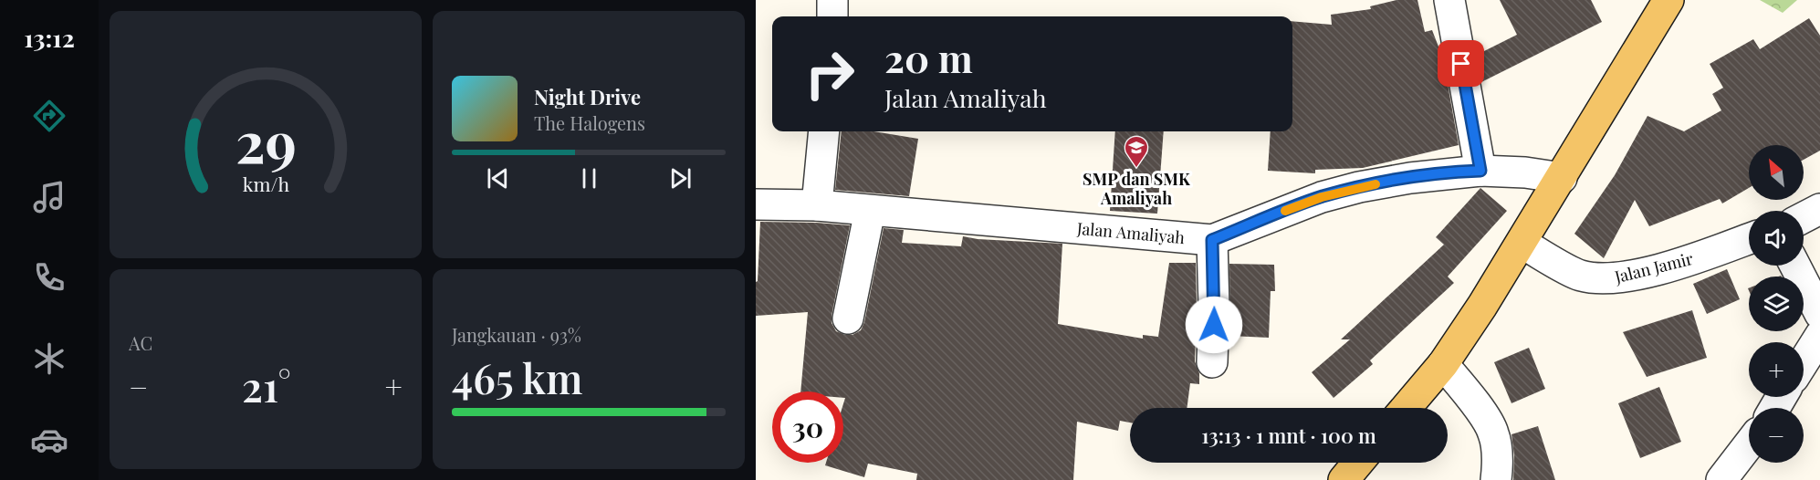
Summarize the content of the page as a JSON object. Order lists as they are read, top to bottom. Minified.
{"streets":{"street":["Jalan Amaliyah","Jalan Jamir"]},"places":{"school or university":["SMP dan SMK Amaliyah"]},"north":"top left","page":{"tabs":"13:12","turn":["20 m","Jalan Amaliyah"],"song":["Night Drive","The Halogens"],"map_buttons":["+","−"],"tile":["AC",["Jangkauan · 93%","465 km"]],"heat":["−","21°","+"],"limit":"30","trip":"13:13 · 1 mnt · 100 m","gauge":["29","km/h"]}}
